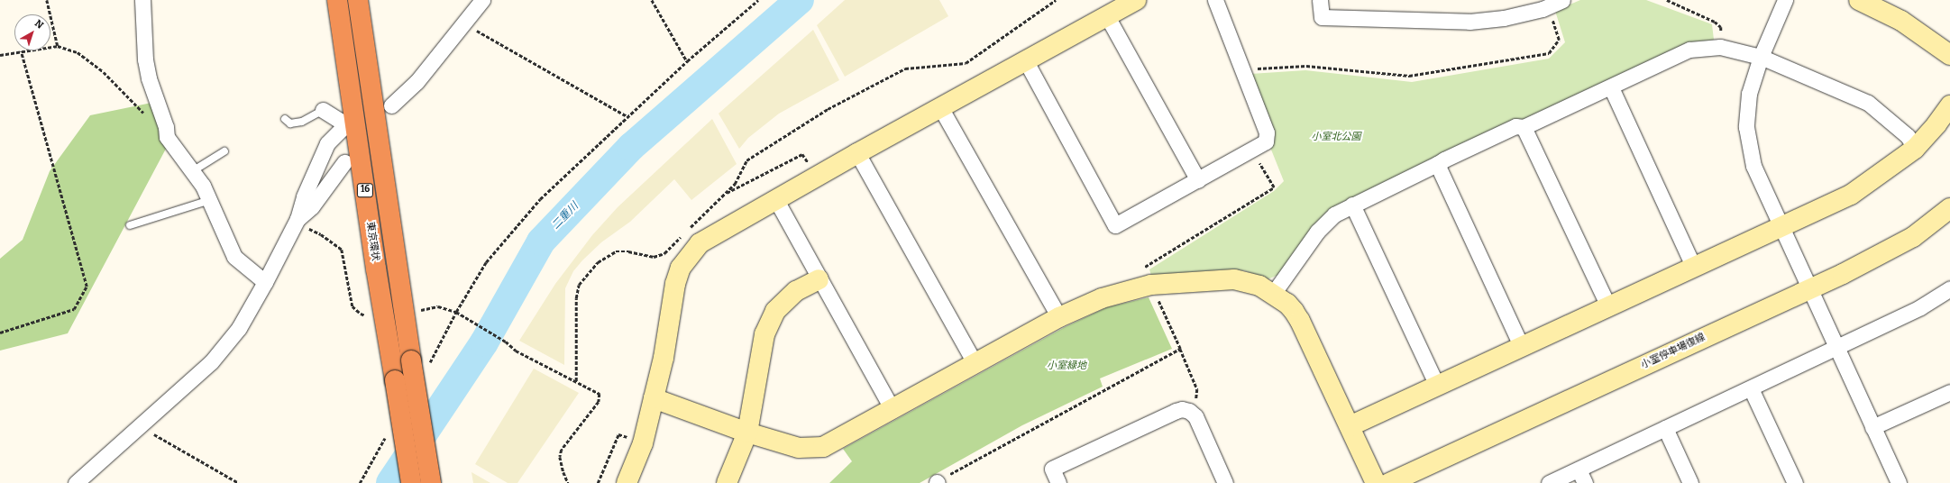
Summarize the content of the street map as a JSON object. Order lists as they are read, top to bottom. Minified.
{"streets":{"highway":["16","東京環状"],"street":["小室停車場復線"]},"water":["二重川"],"parks":["小室北公園","小室緑地"],"north":"top right"}
